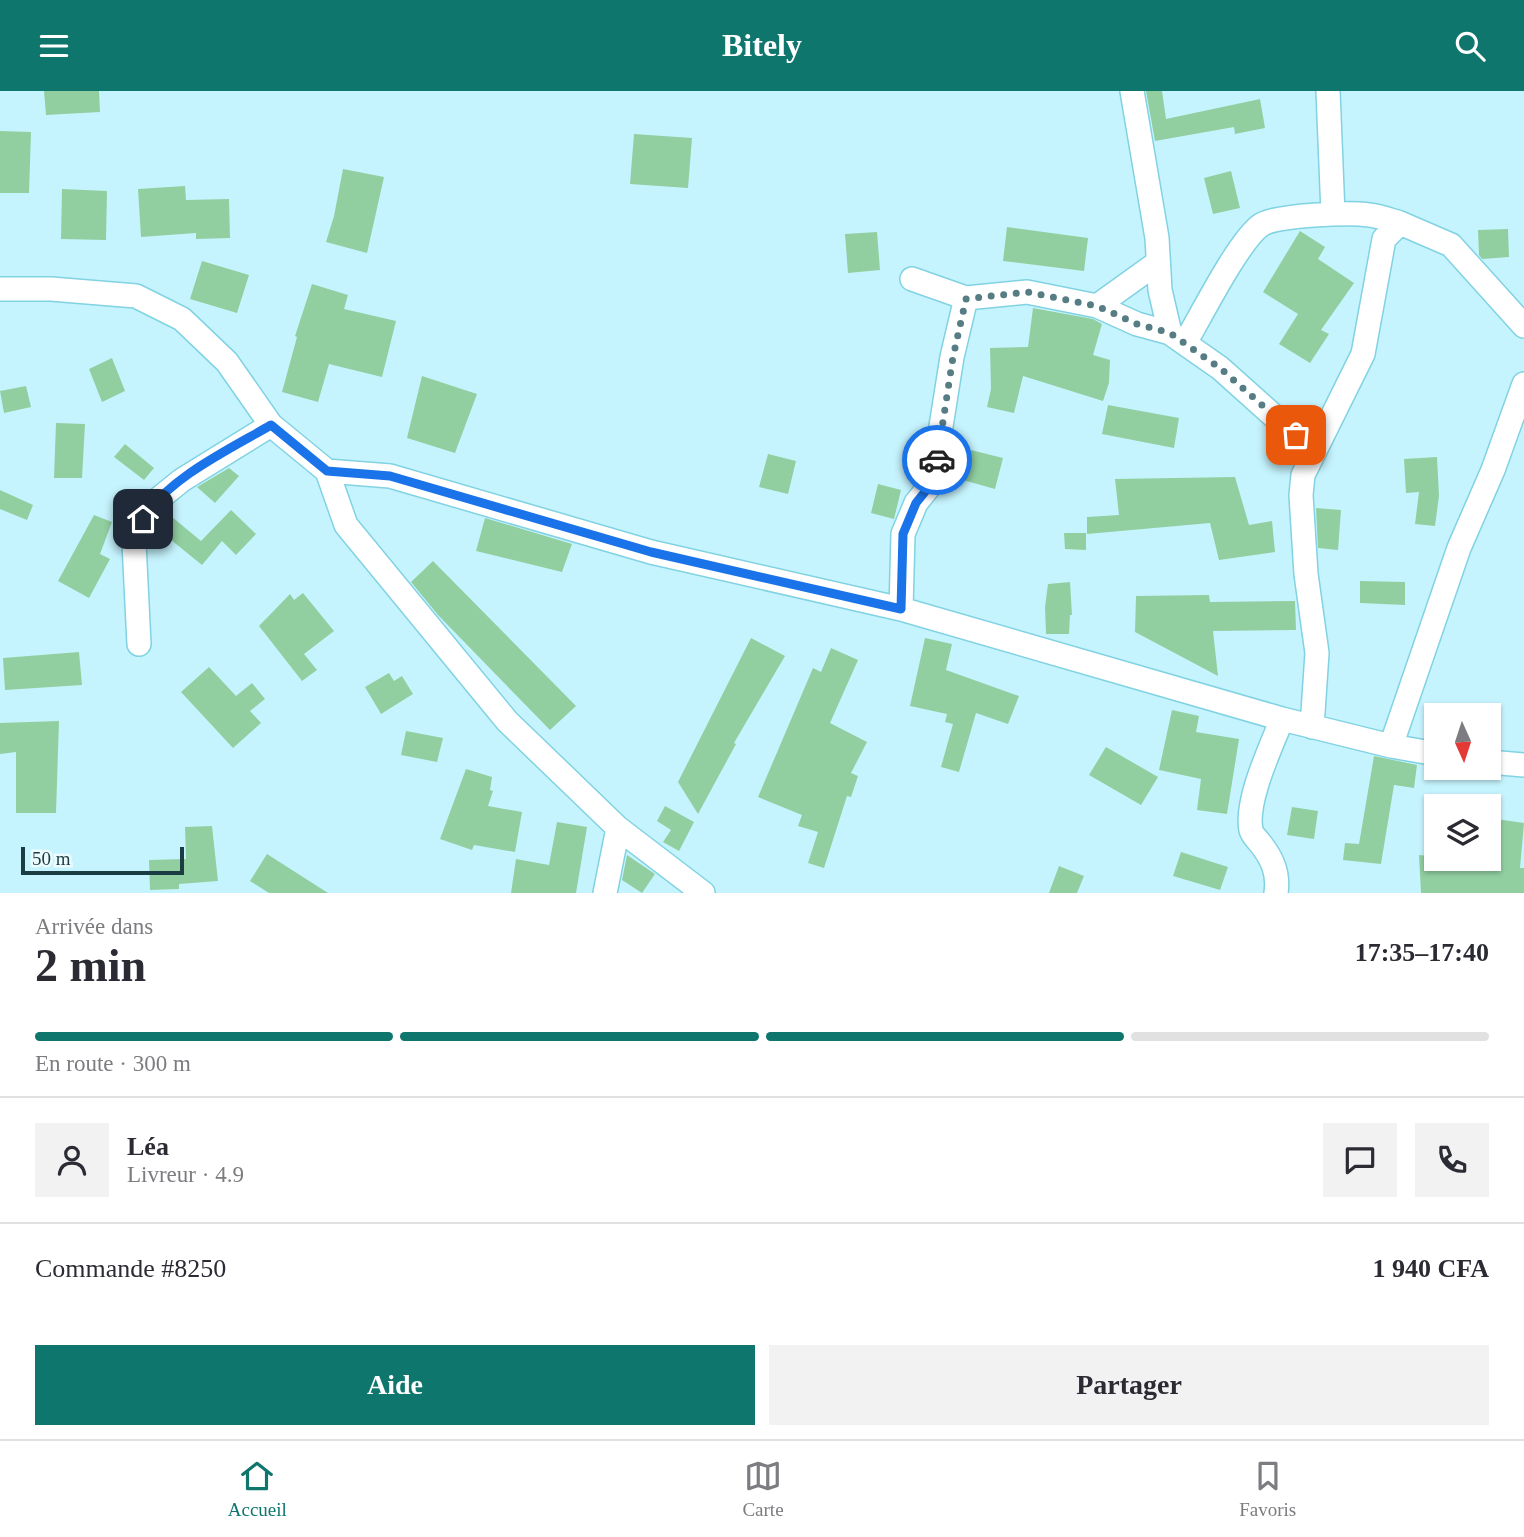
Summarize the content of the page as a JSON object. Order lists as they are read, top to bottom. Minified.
{"scale_bar":"50 m","north":"bottom","page":{"header":"Bitely","scale":"50 m","heading":["2 min","Arrivée dans","17:35–17:40"],"panel":["Léa","Livreur · 4.9","Commande #8250","1 940 CFA"],"bar":"En route · 300 m","buttons":["Aide","Partager"],"tabs":["Accueil","Carte","Favoris"]}}
